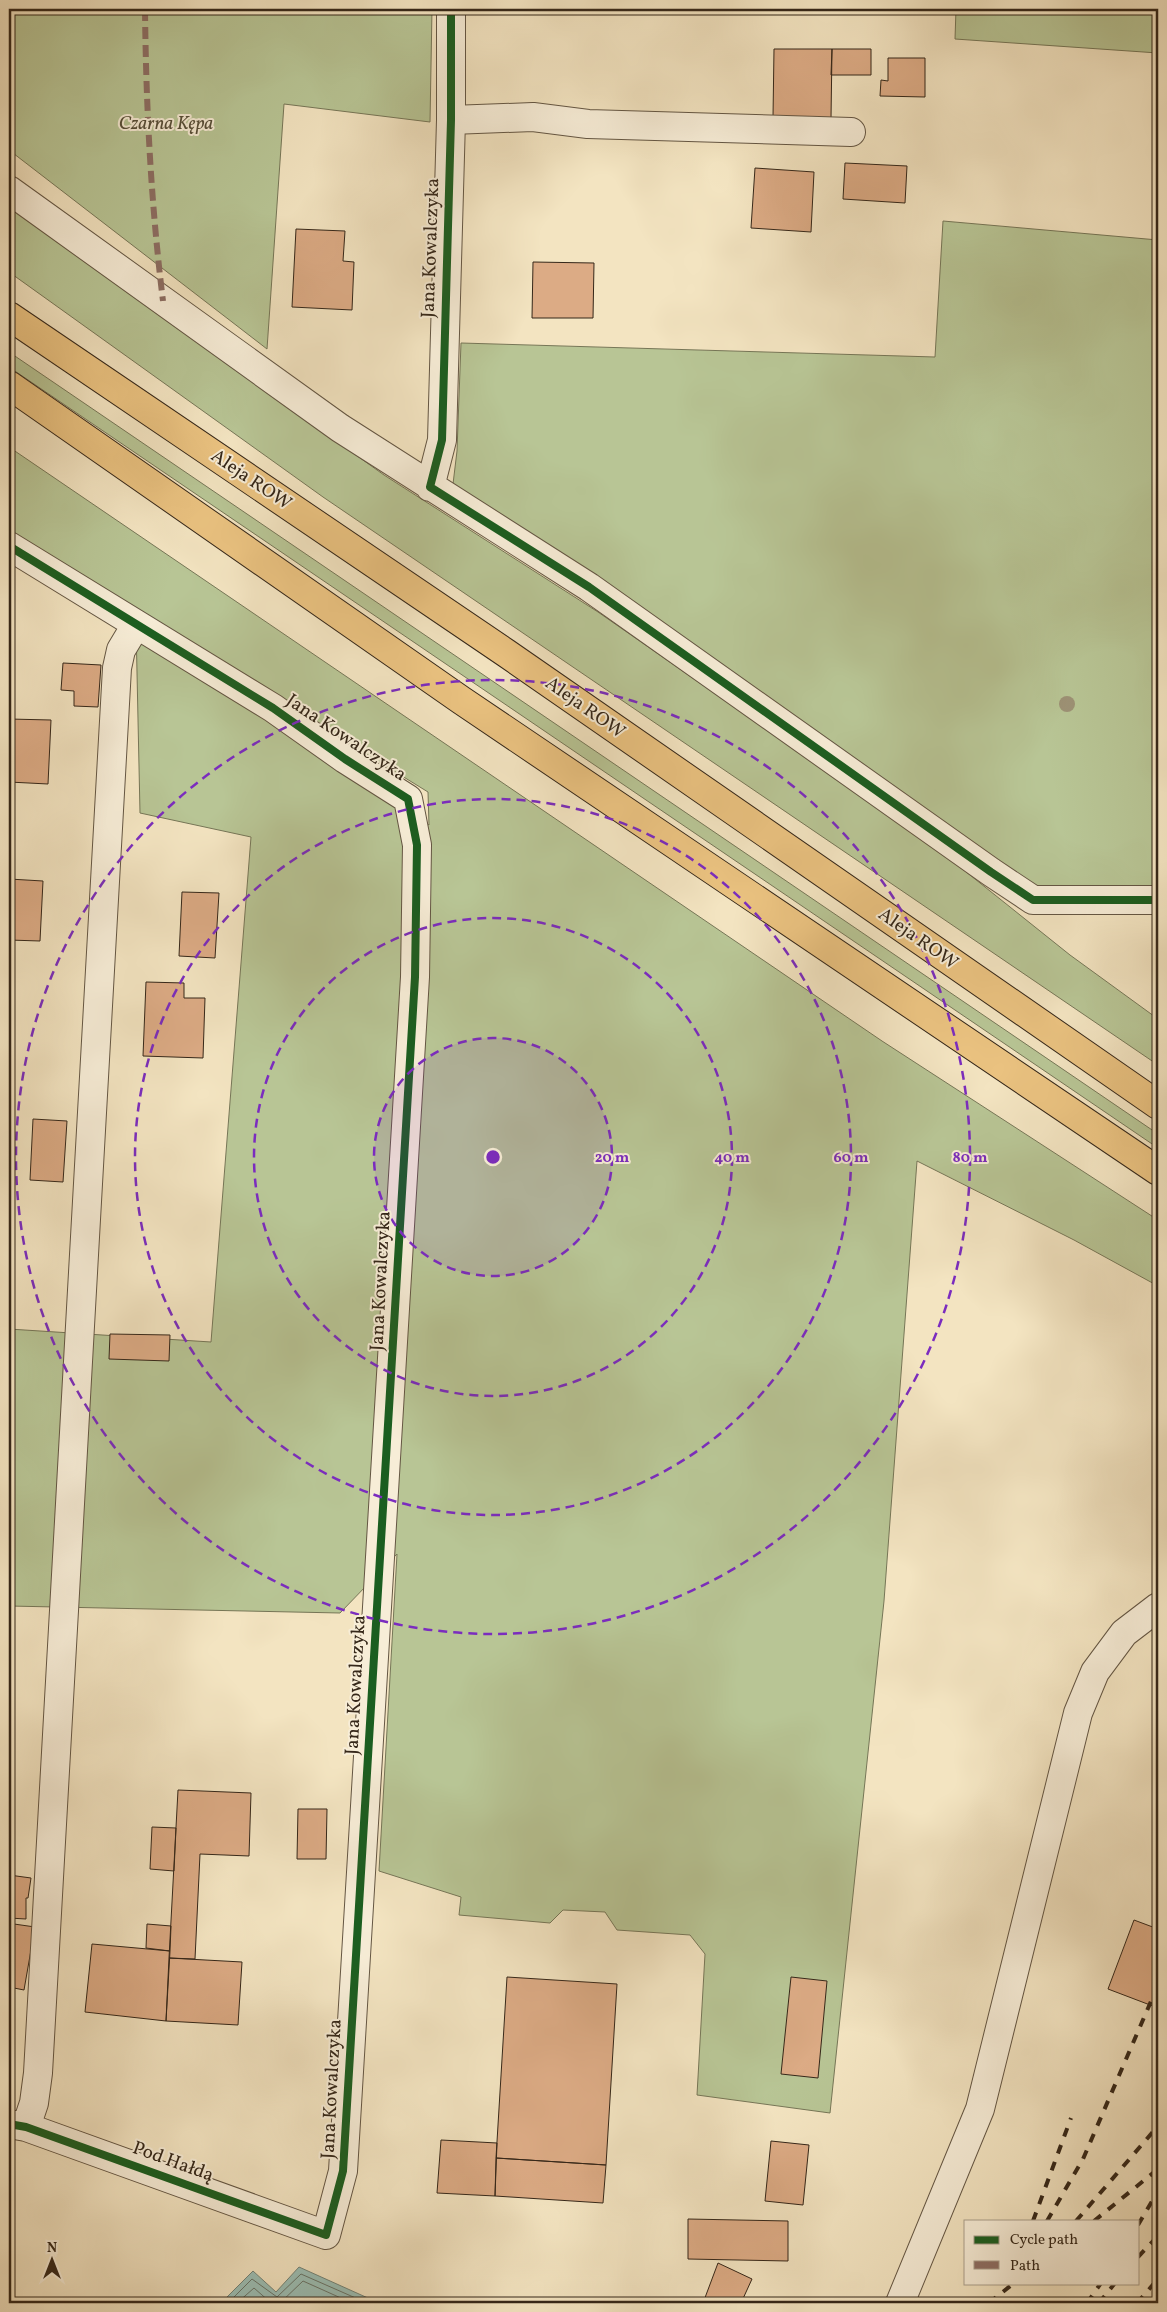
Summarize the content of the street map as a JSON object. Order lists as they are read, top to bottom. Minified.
{"streets":{"main road":["Aleja ROW"],"street":["Jana Kowalczyka","Pod Hałdą"]},"crossings":[["Jana Kowalczyka","Pod Hałdą"]],"parks":["Czarna Kępa"],"legend":["Cycle path","Path"],"north":"top","rings":["20 m","40 m","60 m","80 m"]}
